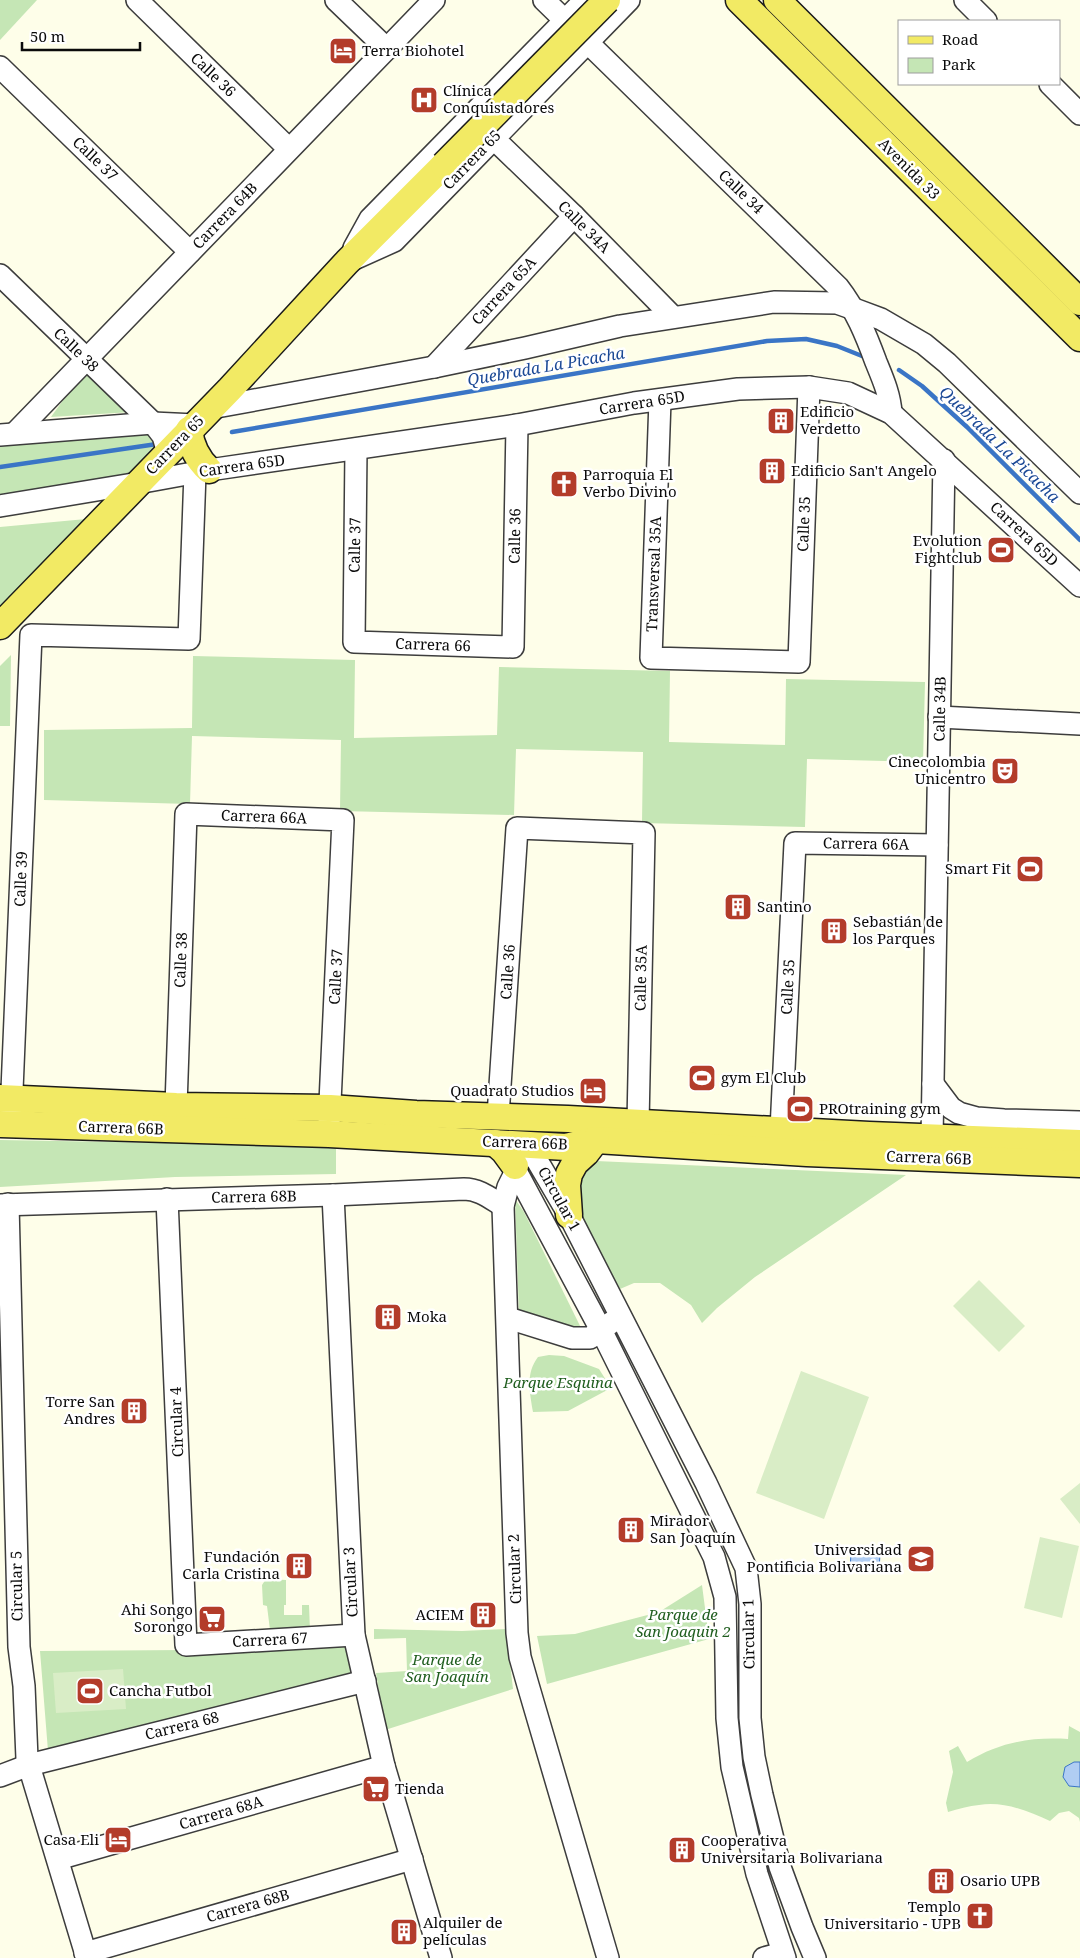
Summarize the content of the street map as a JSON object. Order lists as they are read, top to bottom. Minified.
{"streets":{"main road":["Carrera 65","Avenida 33","Carrera 66B"],"street":["Calle 36","Calle 37","Calle 34","Carrera 64B","Calle 34A","Carrera 65A","Calle 38","Carrera 65D","Calle 35","Transversal 35A","Carrera 66","Calle 34B","Carrera 66A","Calle 39","Calle 35A","Carrera 68B","Circular 1","Circular 4","Circular 2","Circular 3","Circular 5","Carrera 67","Carrera 68","Carrera 68A"]},"crossings":[["Calle 36","Carrera 64B"],["Calle 36","Carrera 65D"],["Calle 36","Carrera 66"],["Calle 36","Calle 35A"],["Calle 36","Carrera 66B"],["Calle 37","Carrera 64B"],["Calle 37","Carrera 65D"],["Calle 37","Carrera 66"],["Calle 37","Carrera 66A"],["Calle 37","Carrera 66B"],["Carrera 65","Calle 34"],["Carrera 65","Calle 34A"],["Carrera 65","Calle 38"],["Carrera 65","Carrera 65D"],["Calle 34","Carrera 65D"],["Carrera 64B","Calle 38"],["Calle 34A","Carrera 65A"],["Calle 38","Carrera 66A"],["Calle 38","Carrera 66B"],["Carrera 65D","Calle 35"],["Carrera 65D","Transversal 35A"],["Carrera 65D","Calle 34B"],["Carrera 65D","Calle 39"],["Calle 35","Transversal 35A"],["Calle 35","Carrera 66A"],["Calle 35","Carrera 66B"],["Calle 34B","Carrera 66A"],["Calle 34B","Carrera 66B"],["Calle 39","Carrera 66B"],["Calle 35A","Carrera 66B"],["Carrera 66B","Circular 1"],["Carrera 66B","Circular 2"],["Carrera 68B","Circular 4"],["Carrera 68B","Circular 2"],["Carrera 68B","Circular 3"],["Carrera 68B","Circular 5"],["Circular 1","Circular 2"],["Circular 4","Carrera 67"],["Circular 3","Carrera 67"],["Circular 3","Carrera 68"],["Circular 3","Carrera 68A"],["Circular 5","Carrera 68"],["Circular 5","Carrera 68A"]],"water":["Quebrada La Picacha"],"parks":["Parque Esquina","Parque de San Joaquin 2","Parque de San Joaquín"],"places":{"hotel":["Terra Biohotel","Quadrato Studios","Casa Eli"],"hospital":["Clínica Conquistadores"],"building":["Edificio Verdetto","Edificio San't Angelo","Santino","Sebastián de los Parques","Moka","Torre San Andres","Mirador San Joaquín","Fundación Carla Cristina","ACIEM","Cooperativa Universitaria Bolivariana","Osario UPB","Alquiler de películas"],"church":["Parroquia El Verbo Divino","Templo Universitario - UPB"],"sports":["Evolution Fightclub","Smart Fit","gym El Club","PROtraining gym","Cancha Futbol"],"theatre":["Cinecolombia Unicentro"],"school or university":["Universidad Pontificia Bolivariana"],"supermarket":["Ahi Songo Sorongo","Tienda"]},"legend":["Road","Park"],"scale_bar":"50 m"}
